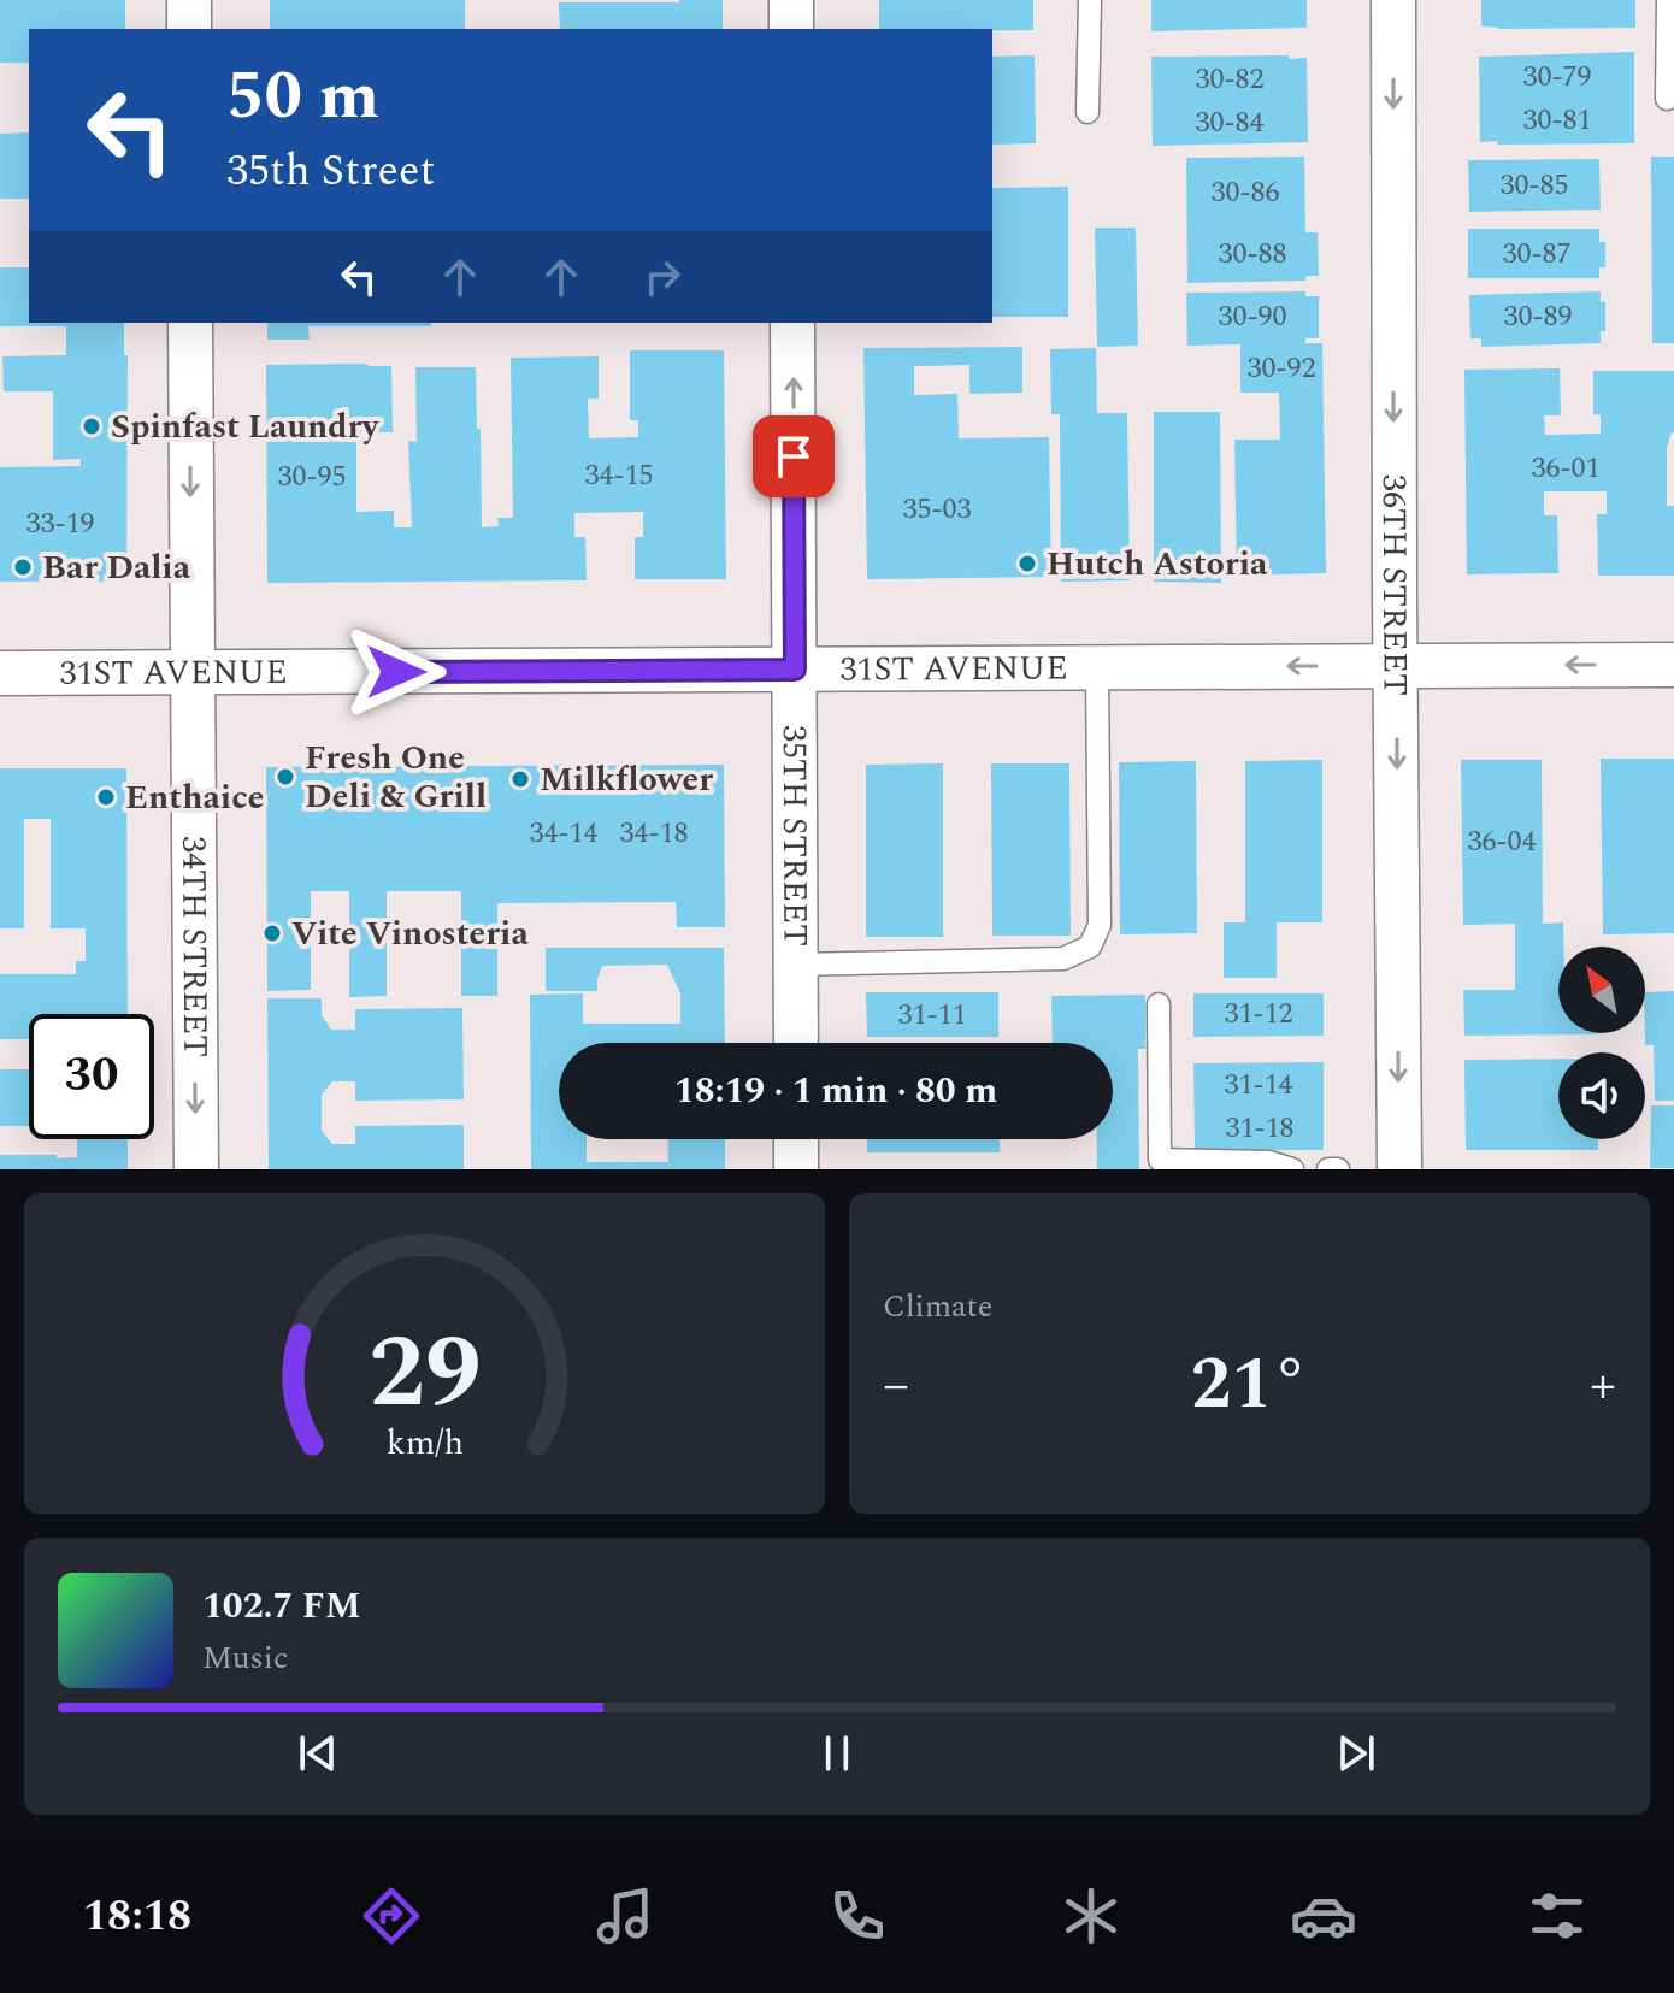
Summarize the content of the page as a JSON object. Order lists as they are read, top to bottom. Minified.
{"streets":{"street":["36TH STREET","31ST AVENUE","35TH STREET","34TH STREET"]},"crossings":[["36TH STREET","31ST AVENUE"],["31ST AVENUE","35TH STREET"],["31ST AVENUE","34TH STREET"]],"one_way":["36TH STREET","35TH STREET","34TH STREET"],"places":["Spinfast Laundry","Hutch Astoria","Bar Dalia","Fresh One Deli & Grill","Milkflower","Enthaice","Vite Vinosteria"],"house_numbers":["30-79","30-82","30-81","30-84","30-85","30-86","30-88","30-87","30-90","30-89","30-92","36-01","34-15","30-95","35-03","33-19","34-14","34-18","36-04","31-12","31-11","31-14","31-18"],"north":"top left","page":{"turn":["50 m","35th Street"],"limit":"30","trip":"18:19 · 1 min · 80 m","tile":"Climate","heat":["−","21°","+"],"song":["102.7 FM","Music"],"tabs":"18:18","gauge":["29","km/h"]}}
